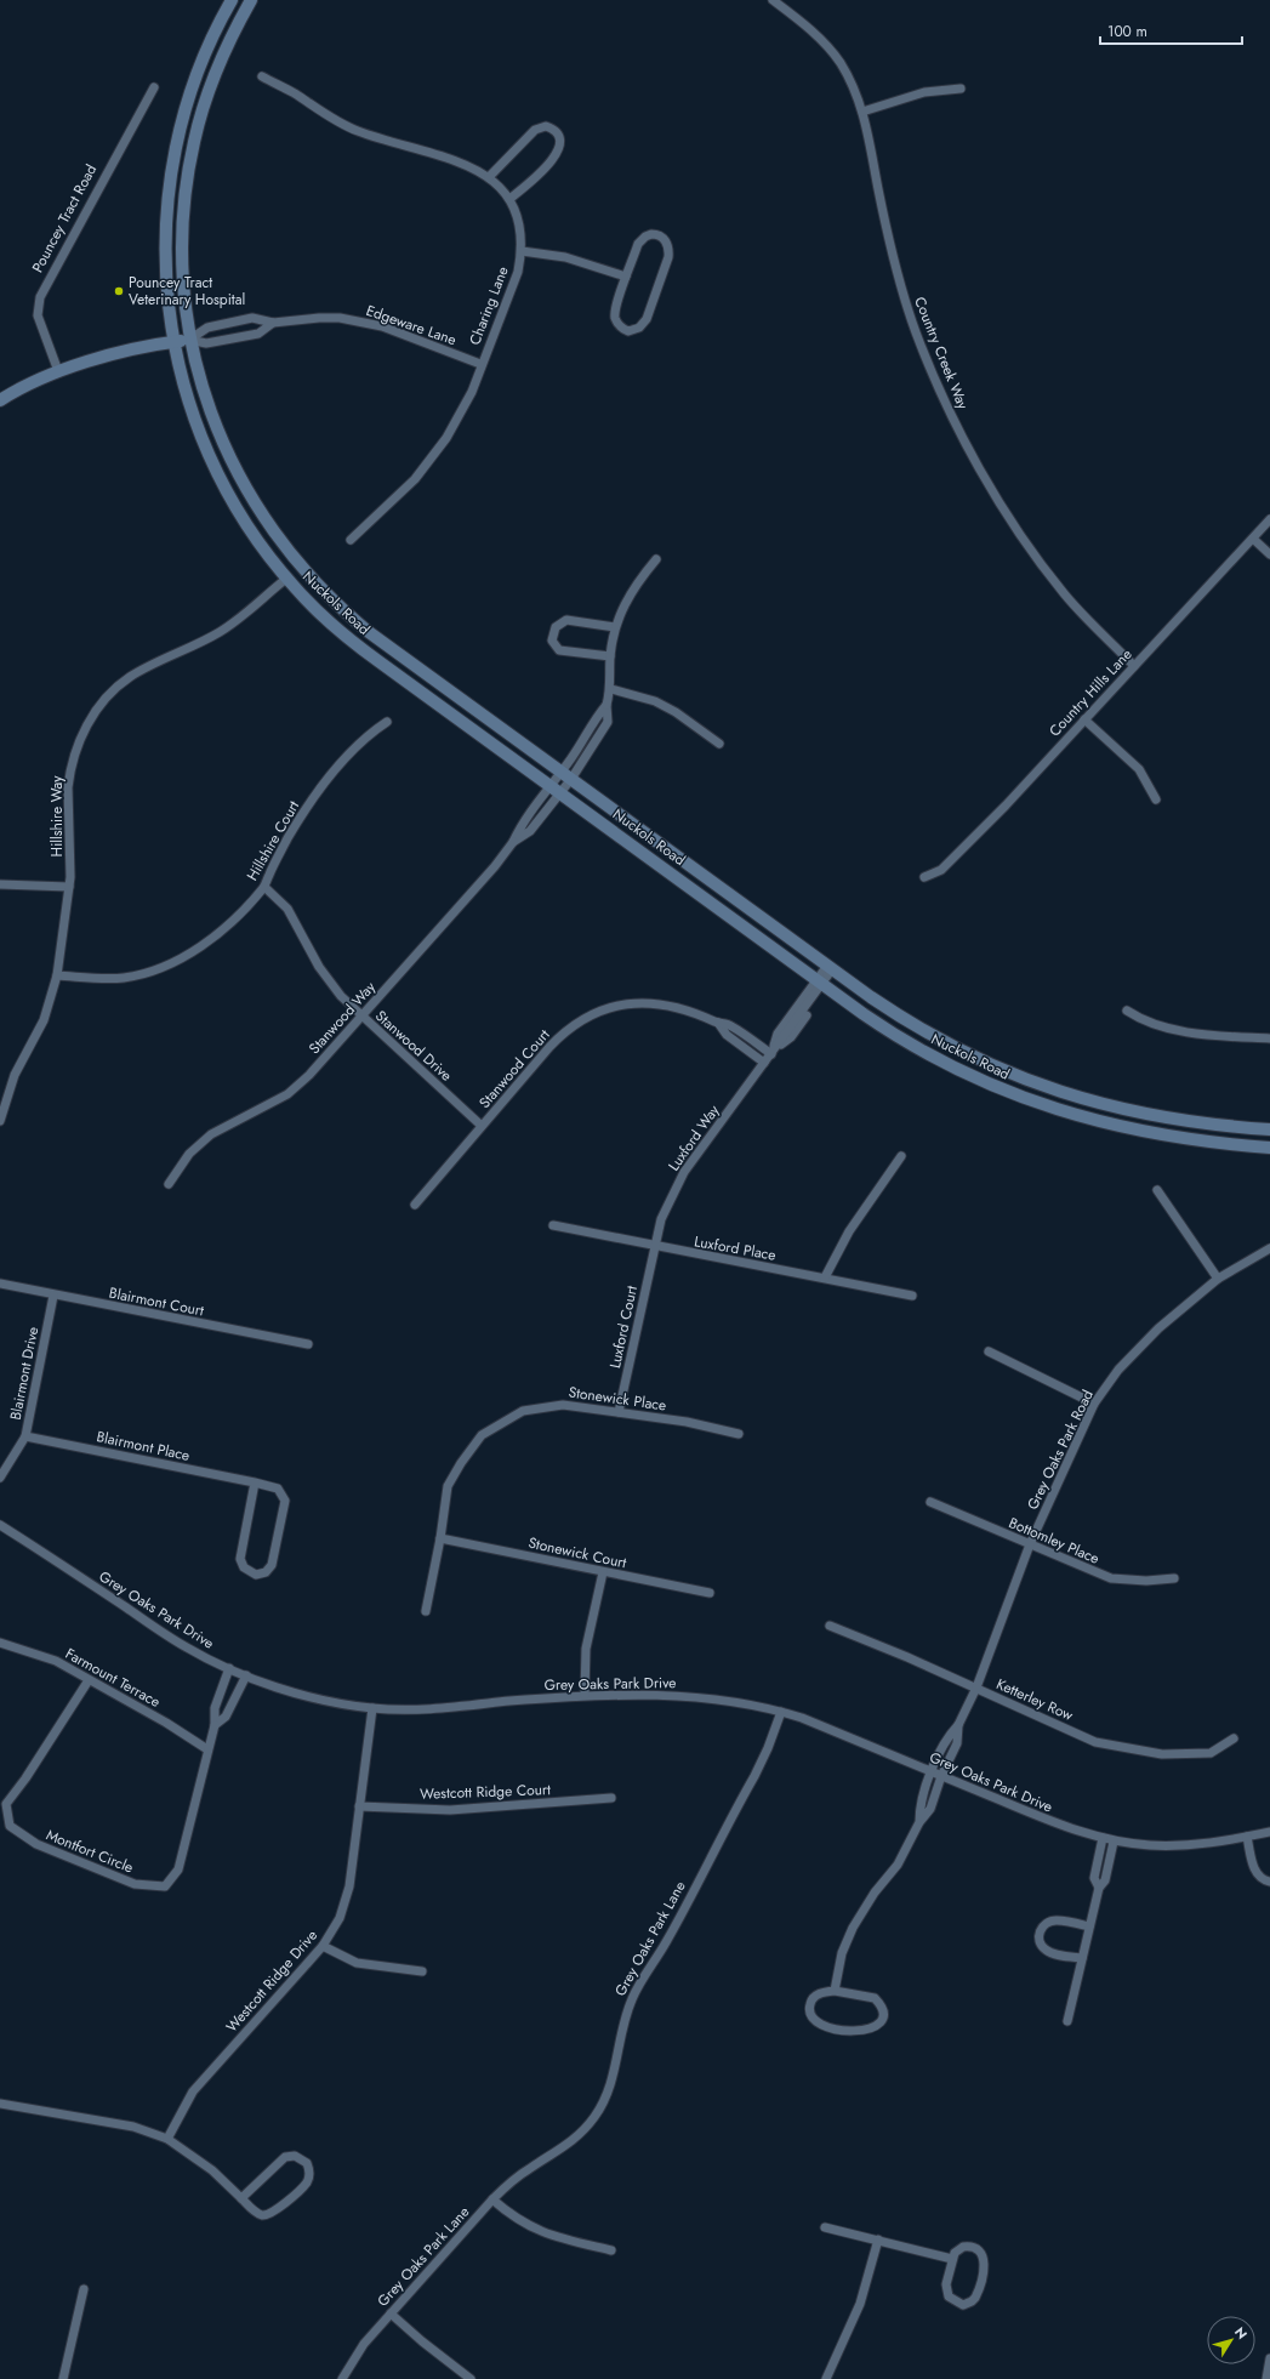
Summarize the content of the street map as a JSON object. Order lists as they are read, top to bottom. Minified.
{"streets":{"main road":["Nuckols Road"],"street":["Pouncey Tract Road","Charing Lane","Edgeware Lane","Country Creek Way","Country Hills Lane","Hillshire Way","Hillshire Court","Stanwood Way","Stanwood Drive","Stanwood Court","Luxford Way","Luxford Place","Blairmont Court","Luxford Court","Blairmont Drive","Stonewick Place","Blairmont Place","Grey Oaks Park Road","Bottomley Place","Stonewick Court","Grey Oaks Park Drive","Farmount Terrace","Ketterley Row","Westcott Ridge Court","Montfort Circle","Grey Oaks Park Lane","Westcott Ridge Drive"]},"crossings":[["Charing Lane","Edgeware Lane"],["Edgeware Lane","Nuckols Road"],["Country Creek Way","Country Hills Lane"],["Nuckols Road","Hillshire Way"],["Nuckols Road","Stanwood Way"],["Nuckols Road","Luxford Way"],["Hillshire Way","Hillshire Court"],["Hillshire Court","Stanwood Drive"],["Stanwood Way","Stanwood Drive"],["Stanwood Drive","Stanwood Court"],["Stanwood Court","Luxford Way"],["Luxford Way","Luxford Place"],["Luxford Way","Luxford Court"],["Luxford Place","Luxford Court"],["Blairmont Court","Blairmont Drive"],["Luxford Court","Stonewick Place"],["Blairmont Drive","Blairmont Place"],["Stonewick Place","Stonewick Court"],["Grey Oaks Park Road","Bottomley Place"],["Grey Oaks Park Road","Grey Oaks Park Drive"],["Grey Oaks Park Road","Ketterley Row"],["Grey Oaks Park Drive","Montfort Circle"],["Grey Oaks Park Drive","Grey Oaks Park Lane"],["Grey Oaks Park Drive","Westcott Ridge Drive"],["Farmount Terrace","Montfort Circle"],["Westcott Ridge Court","Westcott Ridge Drive"]],"places":["Pouncey Tract Veterinary Hospital"],"scale_bar":"100 m","north":"top right"}
